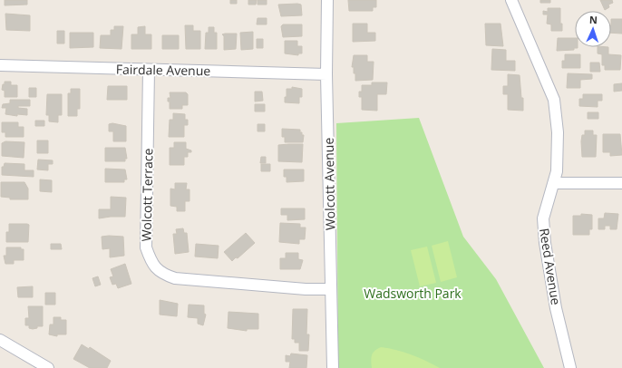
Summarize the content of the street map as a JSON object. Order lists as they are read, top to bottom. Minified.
{"streets":{"street":["Fairdale Avenue","Wolcott Avenue","Wolcott Terrace","Reed Avenue"]},"crossings":[["Fairdale Avenue","Wolcott Avenue"],["Fairdale Avenue","Wolcott Terrace"],["Wolcott Avenue","Wolcott Terrace"]],"parks":["Wadsworth Park"],"north":"top"}
